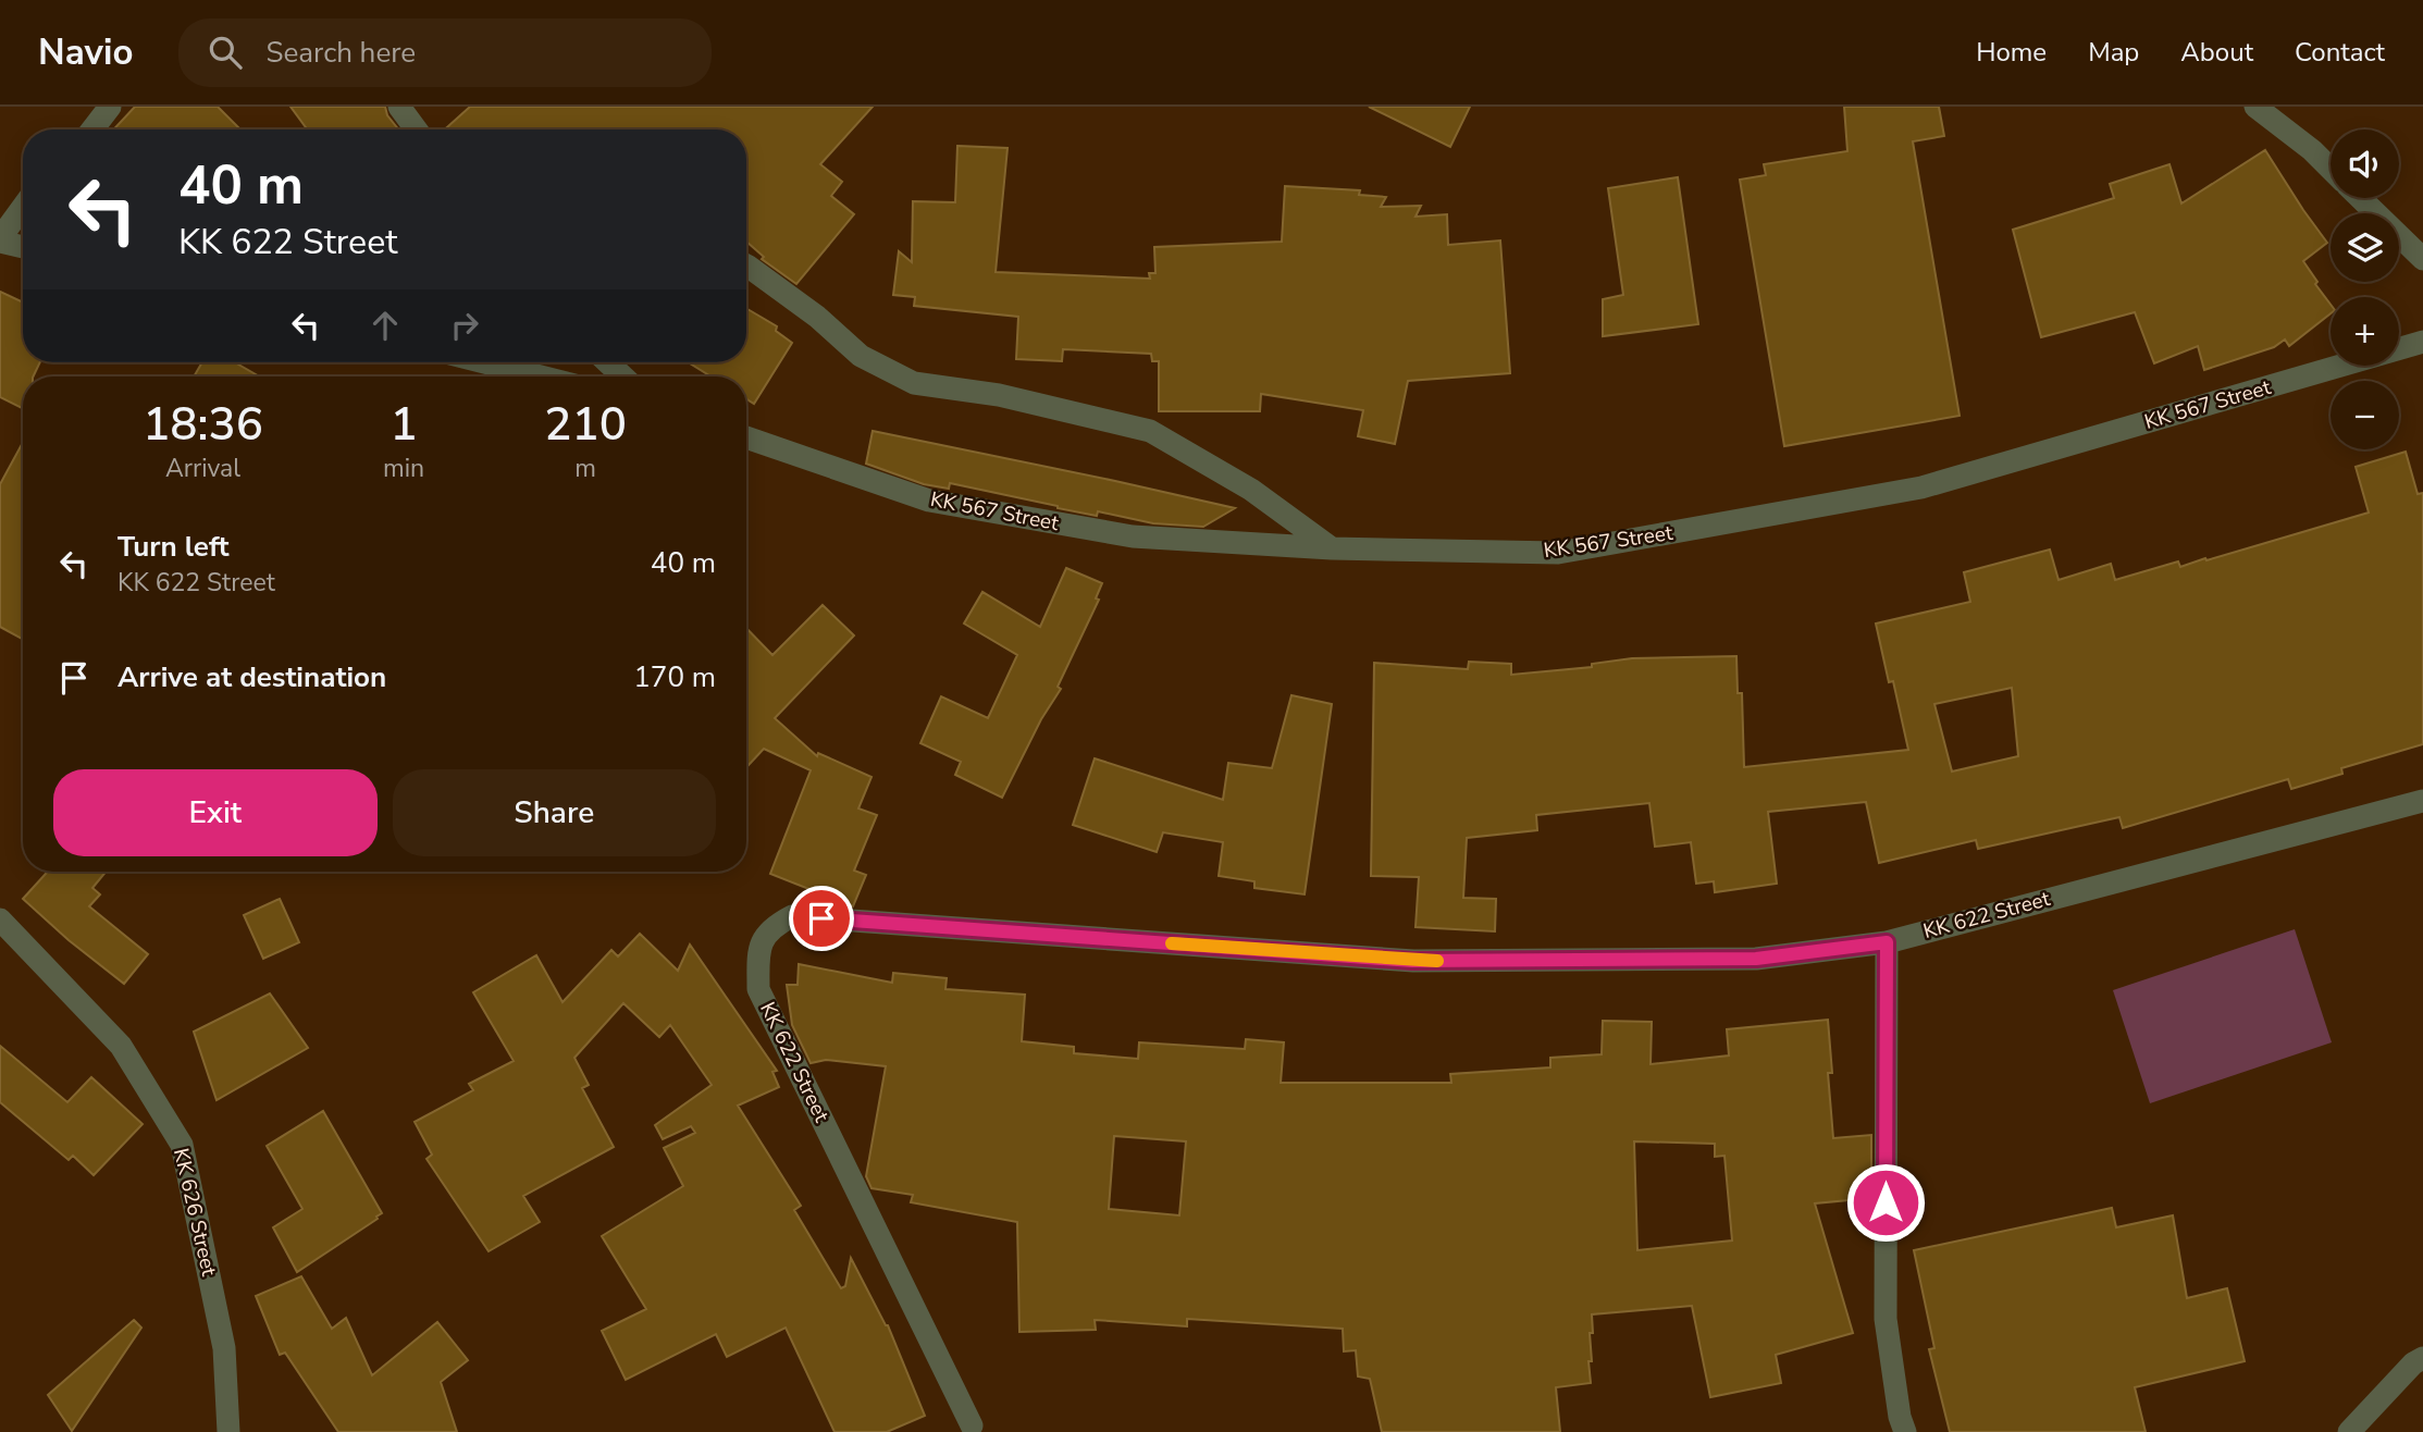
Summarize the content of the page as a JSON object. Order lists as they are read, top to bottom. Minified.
{"streets":{"street":["KK 567 Street","KK 622 Street","KK 626 Street"]},"page":{"header":"Navio","search":"Search here","nav":["Home","Map","About","Contact"],"map_buttons":["+","−"],"turn":["40 m","KK 622 Street"],"eta":["18:36","Arrival","1","min","210","m"],"list":[{"name":"Turn left","note":"KK 622 Street","value":"40 m"},{"name":"Arrive at destination","value":"170 m"}],"buttons":["Exit","Share"]}}
